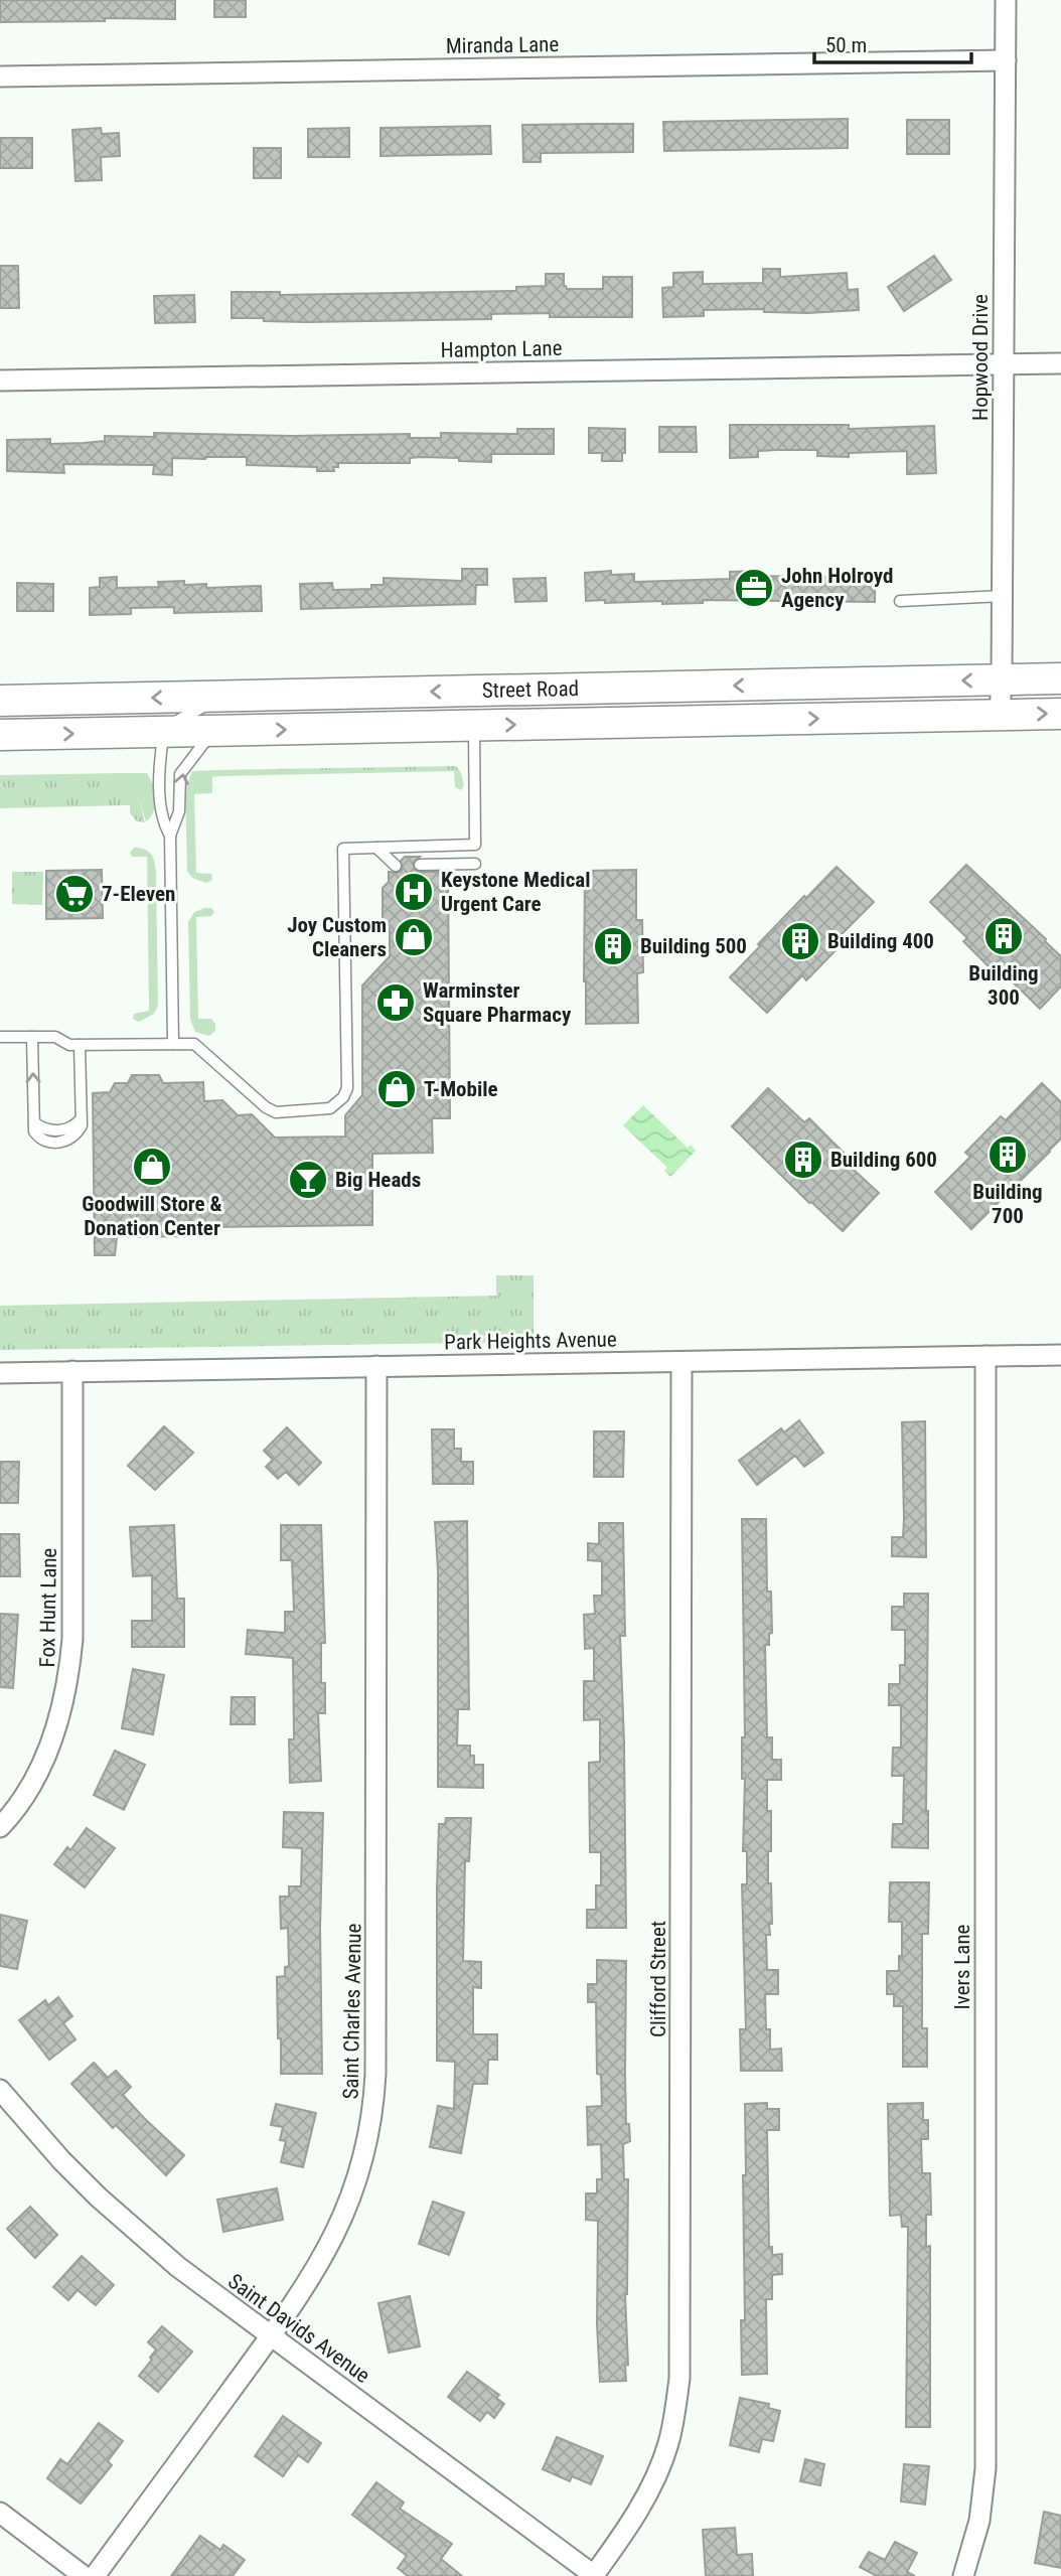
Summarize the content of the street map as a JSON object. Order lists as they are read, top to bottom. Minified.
{"streets":{"main road":["Street Road"],"street":["Miranda Lane","Hampton Lane","Hopwood Drive","Park Heights Avenue","Fox Hunt Lane","Ivers Lane","Clifford Street","Saint Charles Avenue","Saint Davids Avenue"]},"crossings":[["Miranda Lane","Hopwood Drive"],["Hampton Lane","Hopwood Drive"],["Hopwood Drive","Street Road"],["Park Heights Avenue","Fox Hunt Lane"],["Park Heights Avenue","Ivers Lane"],["Park Heights Avenue","Clifford Street"],["Park Heights Avenue","Saint Charles Avenue"],["Clifford Street","Saint Davids Avenue"],["Saint Charles Avenue","Saint Davids Avenue"]],"places":{"office":["John Holroyd Agency"],"hospital":["Keystone Medical Urgent Care"],"supermarket":["7-Eleven"],"building":["Building 300","Building 400","Building 500","Building 700","Building 600"],"shop":["Joy Custom Cleaners","T-Mobile","Goodwill Store & Donation Center"],"pharmacy":["Warminster Square Pharmacy"],"bar":["Big Heads"]},"scale_bar":"50 m"}
